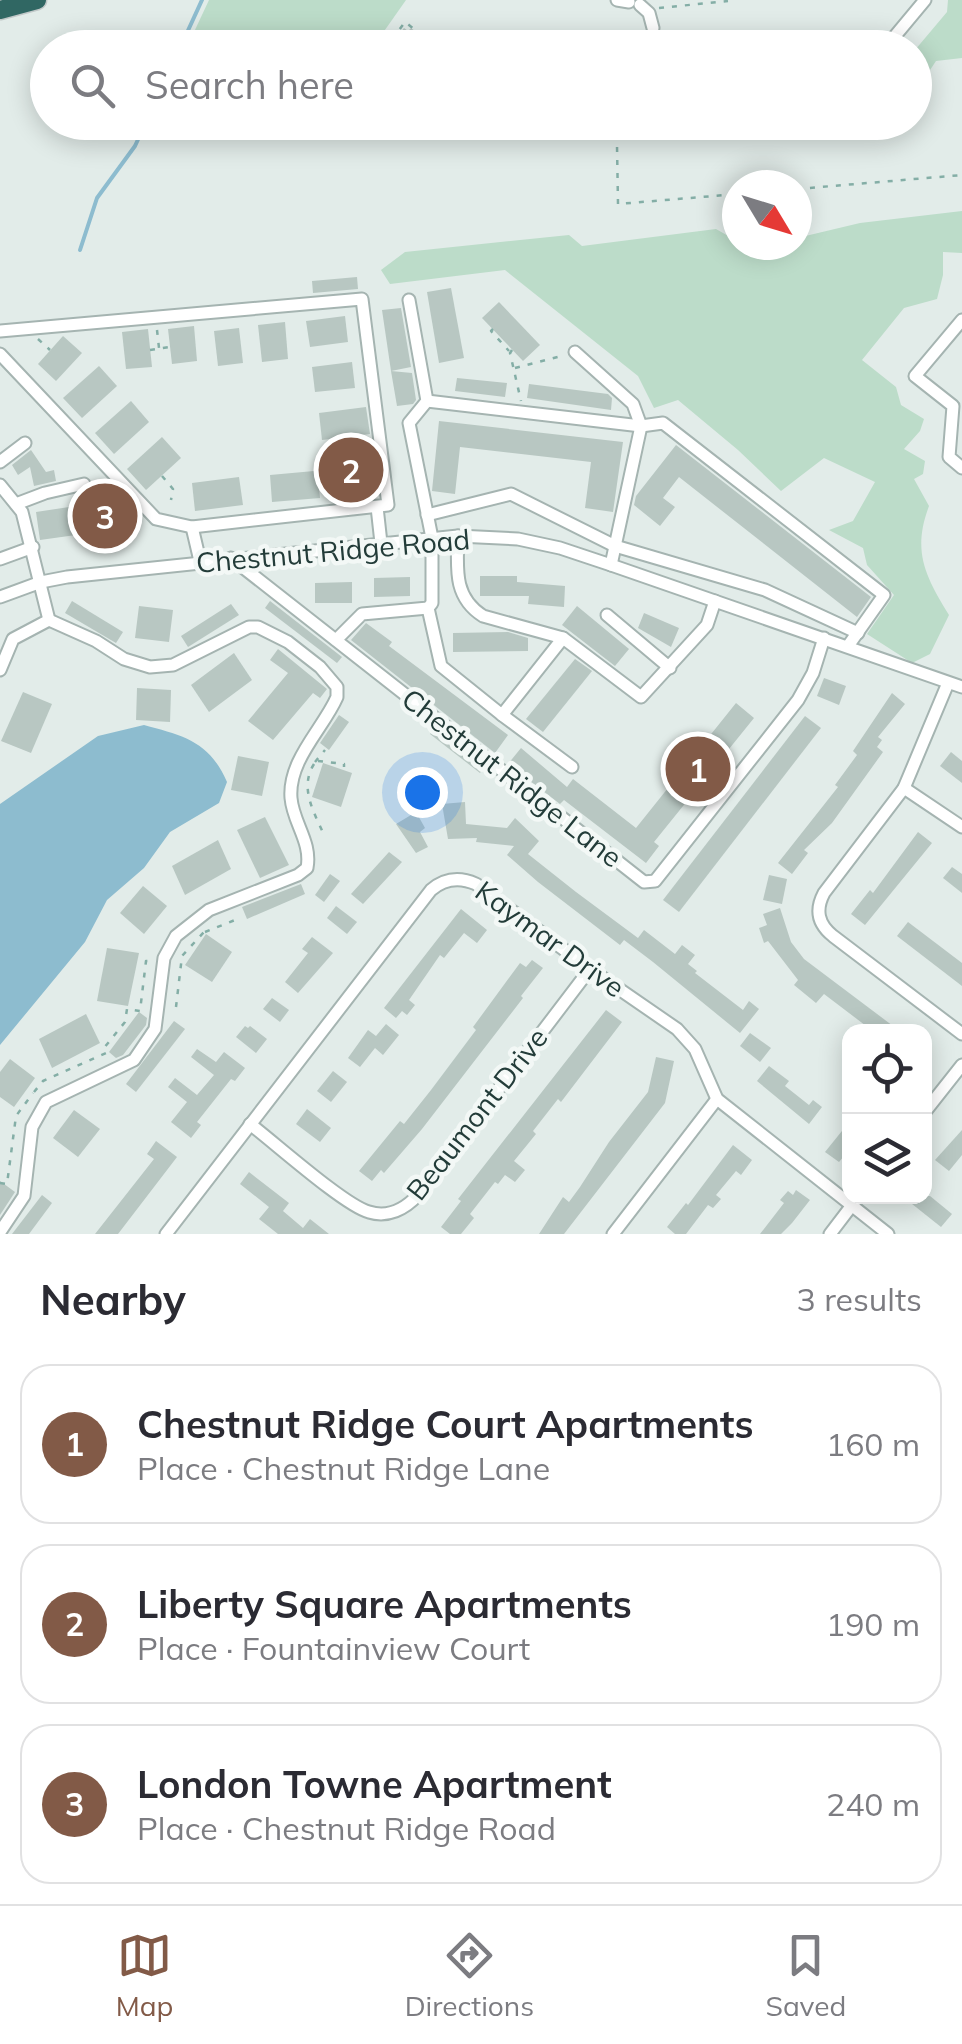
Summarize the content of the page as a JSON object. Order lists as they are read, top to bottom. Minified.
{"streets":{"street":["Chestnut Ridge Road","Chestnut Ridge Lane","Kaymar Drive","Beaumont Drive"]},"crossings":[["Chestnut Ridge Road","Chestnut Ridge Lane"],["Kaymar Drive","Beaumont Drive"]],"north":"bottom right","page":{"search":"Search here","pins":["2","3","1"],"heading":["Nearby","3 results"],"list":[{"mark":"1","name":"Chestnut Ridge Court Apartments","note":"Place · Chestnut Ridge Lane","value":"160 m"},{"mark":"2","name":"Liberty Square Apartments","note":"Place · Fountainview Court","value":"190 m"},{"mark":"3","name":"London Towne Apartment","note":"Place · Chestnut Ridge Road","value":"240 m"}],"nav":["Map","Directions","Saved"]}}
